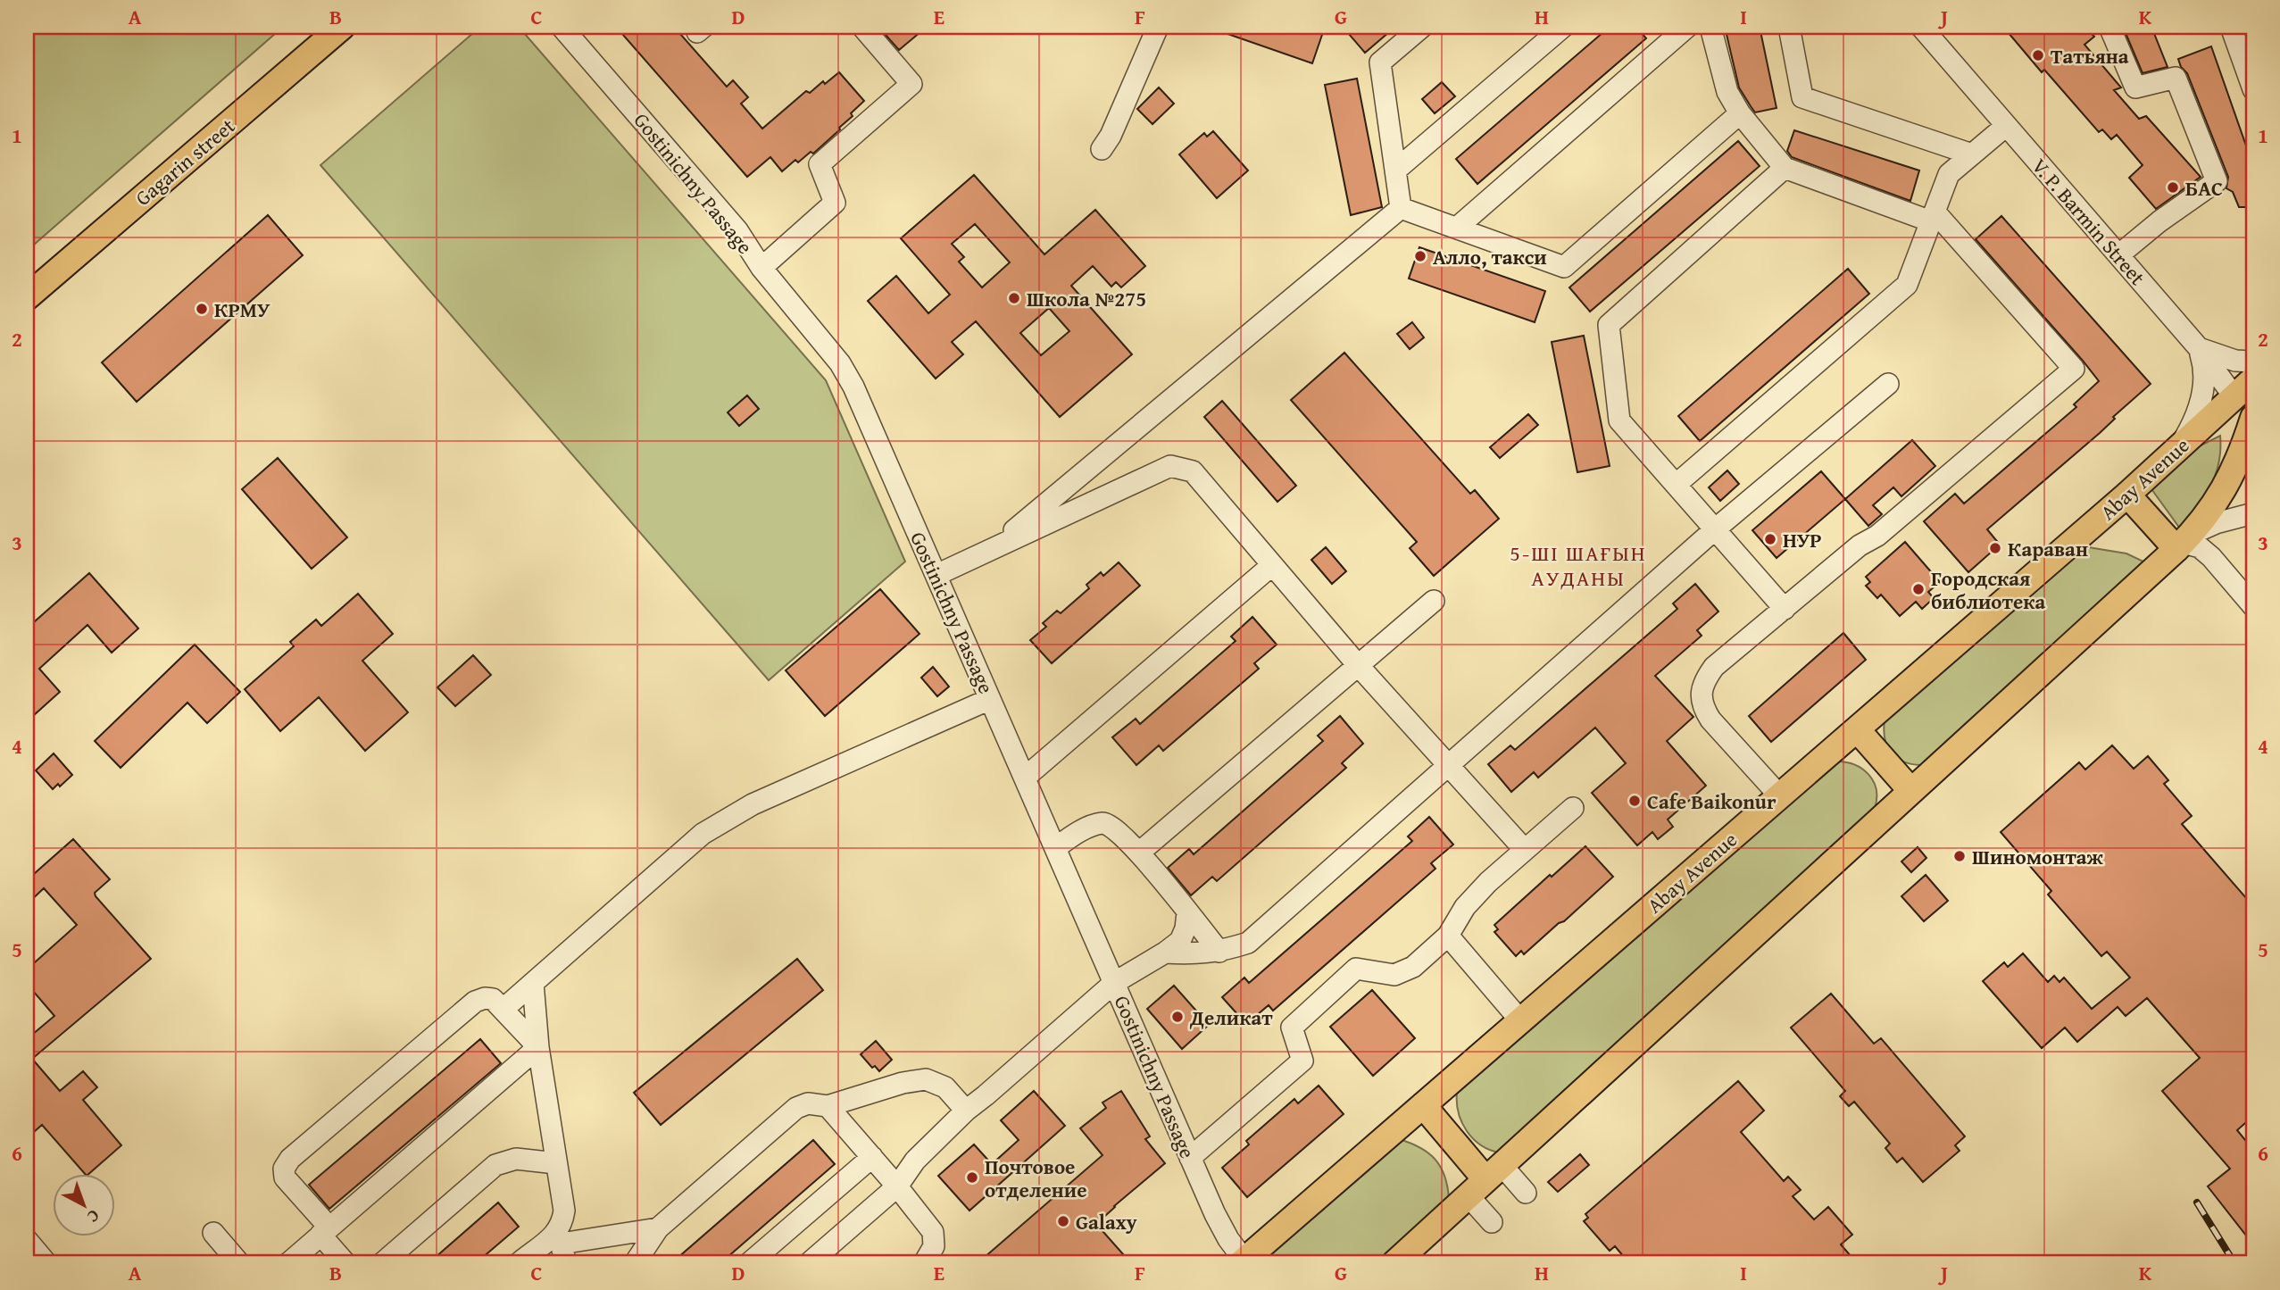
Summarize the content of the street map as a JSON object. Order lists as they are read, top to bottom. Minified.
{"streets":{"main road":["Gagarin street","V. P. Barmin Street","Abay Avenue"],"street":["Gostinichny Passage"]},"crossings":[["Gostinichny Passage","Abay Avenue"],["V. P. Barmin Street","Abay Avenue"]],"districts":["5-ШІ ШАҒЫН АУДАНЫ"],"places":["Татьяна","БАС","Алло, такси","Школа №275","КРМУ","НУР","Караван","Городская библиотека","Cafe Baikonur","Шиномонтаж","Деликат","Почтовое отделение","Galaxy"],"north":"bottom right","grid":{"columns":["A","B","C","D","E","F","G","H","I","J","K"],"rows":["1","2","3","4","5","6"]}}
